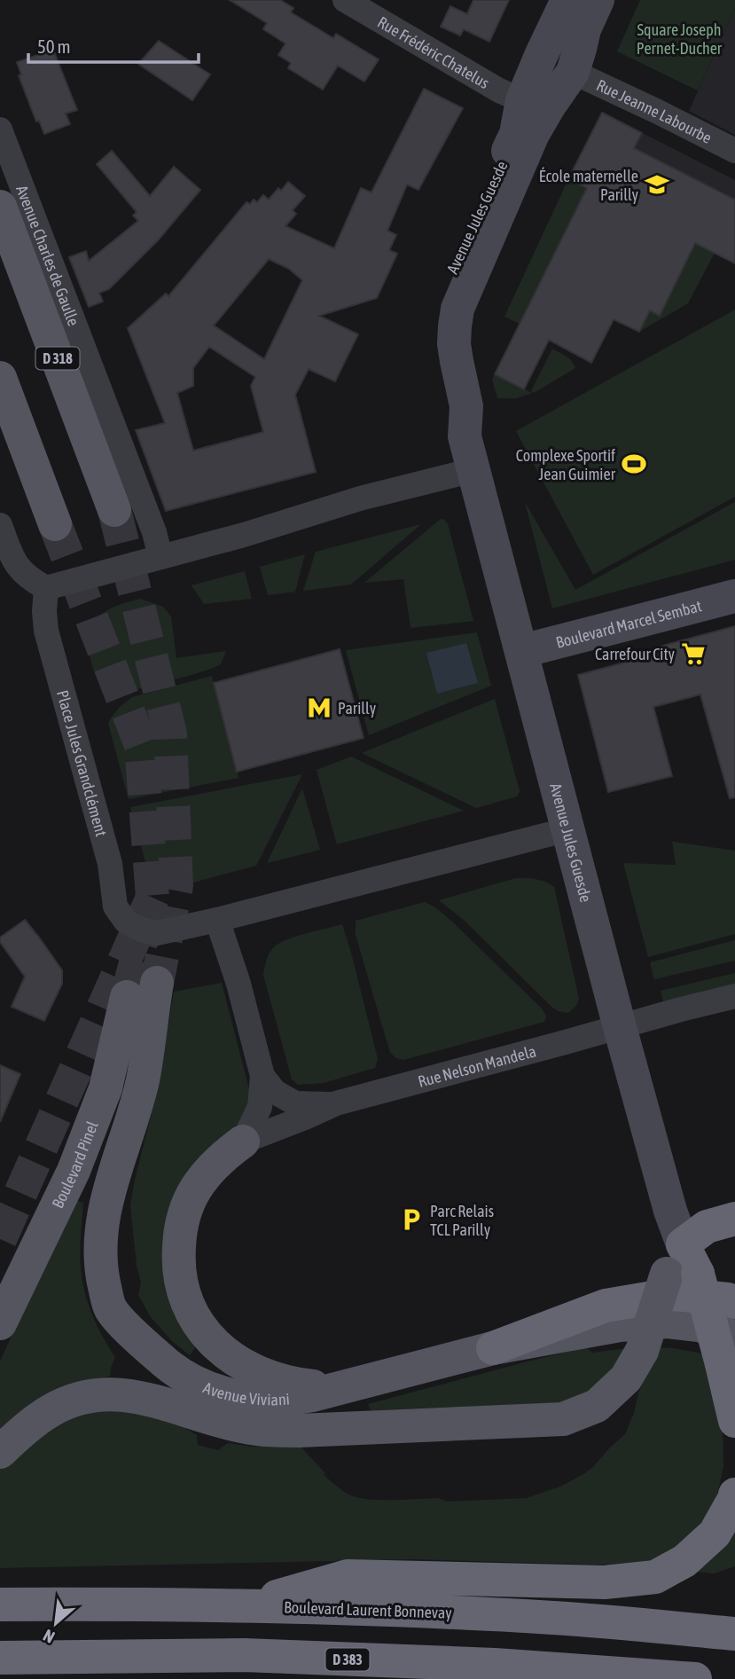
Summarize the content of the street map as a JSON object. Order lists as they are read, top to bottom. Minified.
{"streets":{"highway":["Boulevard Laurent Bonnevay","D 383"],"main road":["Avenue Charles de Gaulle","D 318","Boulevard Pinel","Avenue Viviani"],"street":["Rue Frédéric Chatelus","Rue Jeanne Labourbe","Avenue Jules Guesde","Boulevard Marcel Sembat","Place Jules Grandclément","Rue Nelson Mandela"]},"crossings":[["Rue Frédéric Chatelus","Avenue Jules Guesde"],["Rue Jeanne Labourbe","Avenue Jules Guesde"],["Avenue Jules Guesde","Boulevard Marcel Sembat"],["Avenue Jules Guesde","Place Jules Grandclément"],["Avenue Jules Guesde","Rue Nelson Mandela"],["Boulevard Pinel","Avenue Viviani"]],"parks":["Square Joseph Pernet-Ducher"],"places":{"school or university":["École maternelle Parilly"],"sports":["Complexe Sportif Jean Guimier"],"supermarket":["Carrefour City"],"metro station":["Parilly"],"parking":["Parc Relais TCL Parilly"]},"scale_bar":"50 m","north":"bottom left"}
